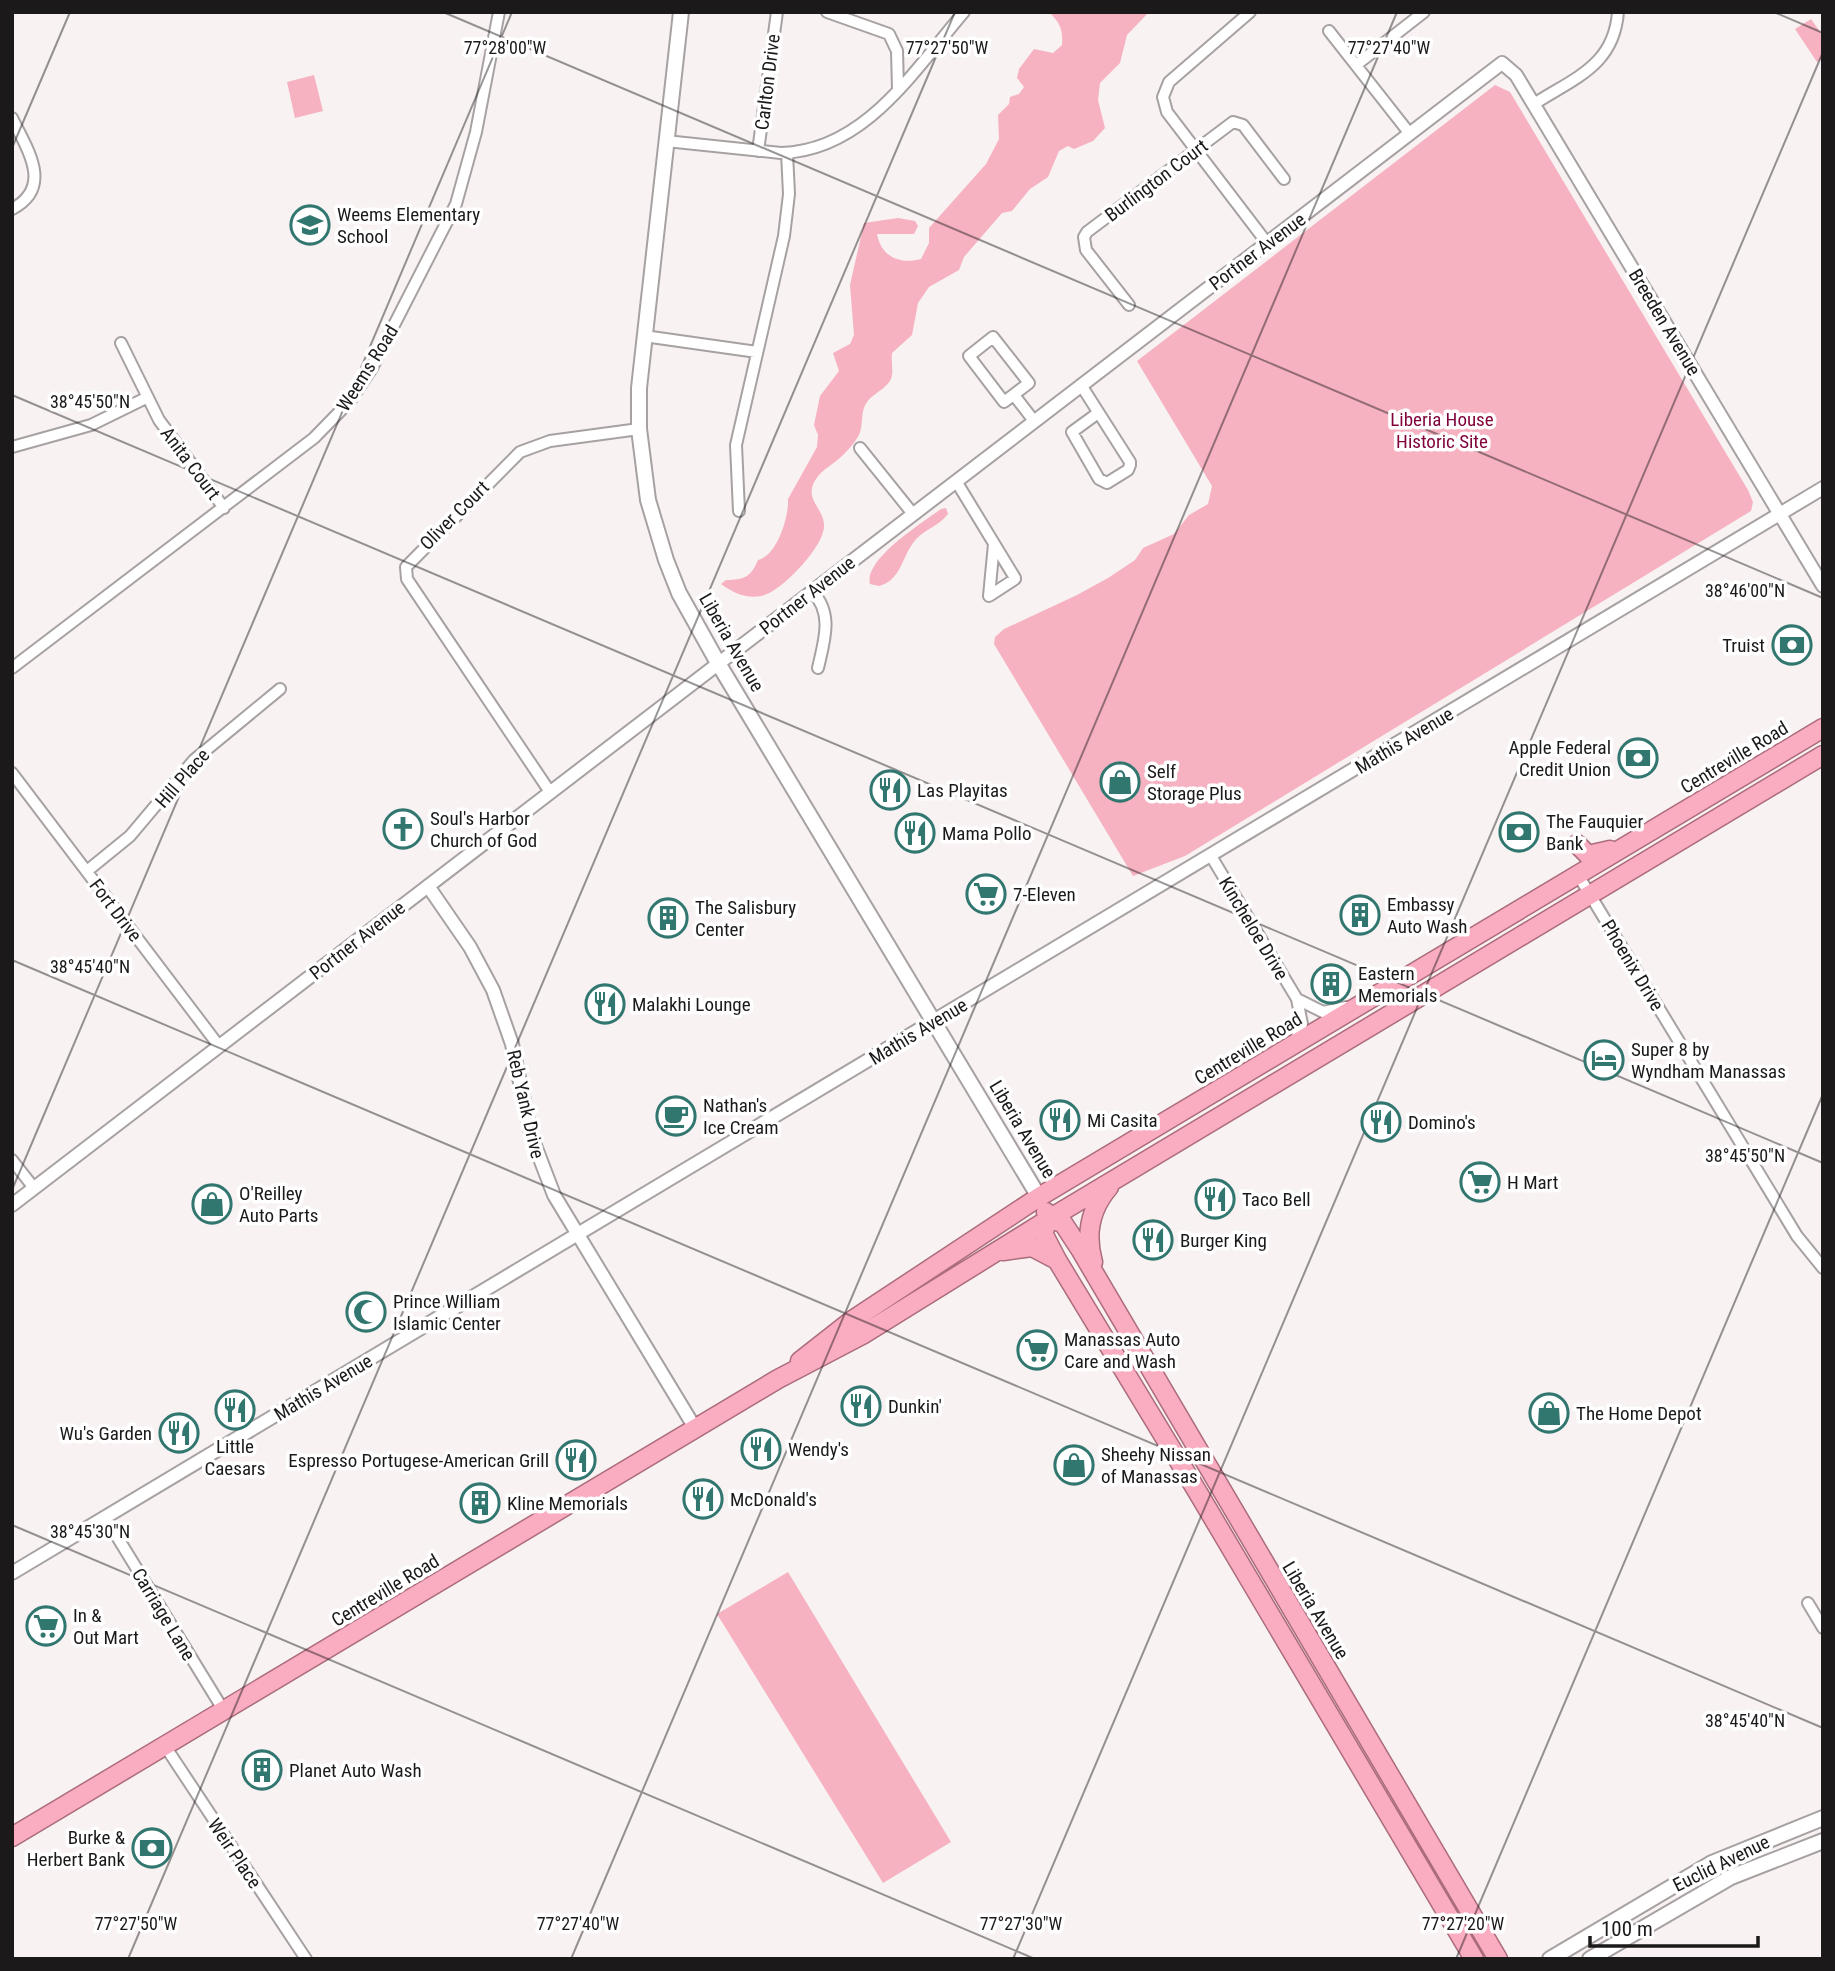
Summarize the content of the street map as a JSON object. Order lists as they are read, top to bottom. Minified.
{"streets":{"highway":["Liberia Avenue","Centreville Road"],"main road":["Euclid Avenue"],"street":["Carlton Drive","Burlington Court","Portner Avenue","Breeden Avenue","Weems Road","Anita Court","Oliver Court","Mathis Avenue","Hill Place","Fort Drive","Kincheloe Drive","Phoenix Drive","Reb Yank Drive","Carriage Lane","Weir Place"]},"crossings":[["Portner Avenue","Breeden Avenue"],["Portner Avenue","Oliver Court"],["Portner Avenue","Liberia Avenue"],["Portner Avenue","Fort Drive"],["Portner Avenue","Reb Yank Drive"],["Breeden Avenue","Mathis Avenue"],["Weems Road","Anita Court"],["Oliver Court","Liberia Avenue"],["Liberia Avenue","Mathis Avenue"],["Liberia Avenue","Centreville Road"],["Mathis Avenue","Kincheloe Drive"],["Mathis Avenue","Reb Yank Drive"],["Mathis Avenue","Carriage Lane"],["Centreville Road","Kincheloe Drive"],["Centreville Road","Phoenix Drive"],["Centreville Road","Reb Yank Drive"],["Centreville Road","Carriage Lane"],["Centreville Road","Weir Place"],["Hill Place","Fort Drive"]],"parks":["Liberia House Historic Site"],"places":{"school or university":["Weems Elementary School"],"bank":["Truist","Apple Federal Credit Union","The Fauquier Bank","Burke & Herbert Bank"],"shop":["Self Storage Plus","O'Reilley Auto Parts","The Home Depot","Sheehy Nissan of Manassas"],"restaurant":["Las Playitas","Mama Pollo","Malakhi Lounge","Mi Casita","Domino's","Taco Bell","Burger King","Dunkin'","Little Caesars","Wu's Garden","Wendy's","Espresso Portugese-American Grill","McDonald's"],"church":["Soul's Harbor Church of God"],"supermarket":["7-Eleven","H Mart","Manassas Auto Care and Wash","In & Out Mart"],"building":["Embassy Auto Wash","The Salisbury Center","Eastern Memorials","Kline Memorials","Planet Auto Wash"],"hotel":["Super 8 by Wyndham Manassas"],"cafe":["Nathan's Ice Cream"],"mosque":["Prince William Islamic Center"]},"scale_bar":"100 m","coordinates":["77°28'00\"W","77°27'50\"W","77°27'40\"W","38°45'50\"N","38°46'00\"N","38°45'40\"N","38°45'30\"N","77°27'30\"W","77°27'20\"W"]}
